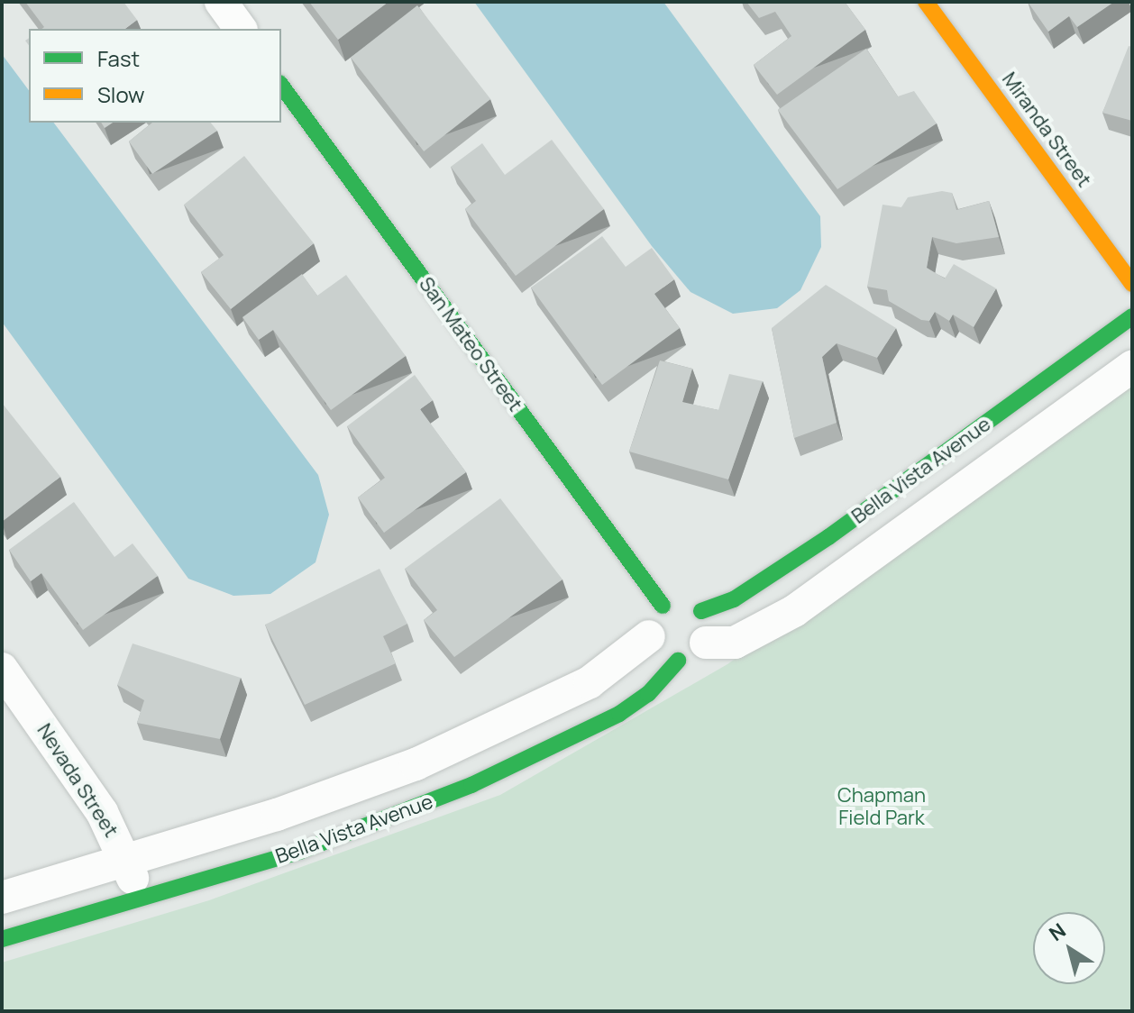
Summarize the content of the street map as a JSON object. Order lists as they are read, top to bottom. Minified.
{"streets":{"street":["Miranda Street","San Mateo Street","Bella Vista Avenue","Nevada Street"]},"crossings":[["San Mateo Street","Bella Vista Avenue"],["Bella Vista Avenue","Nevada Street"]],"parks":["Chapman Field Park"],"legend":["Fast","Slow"],"north":"top left"}
